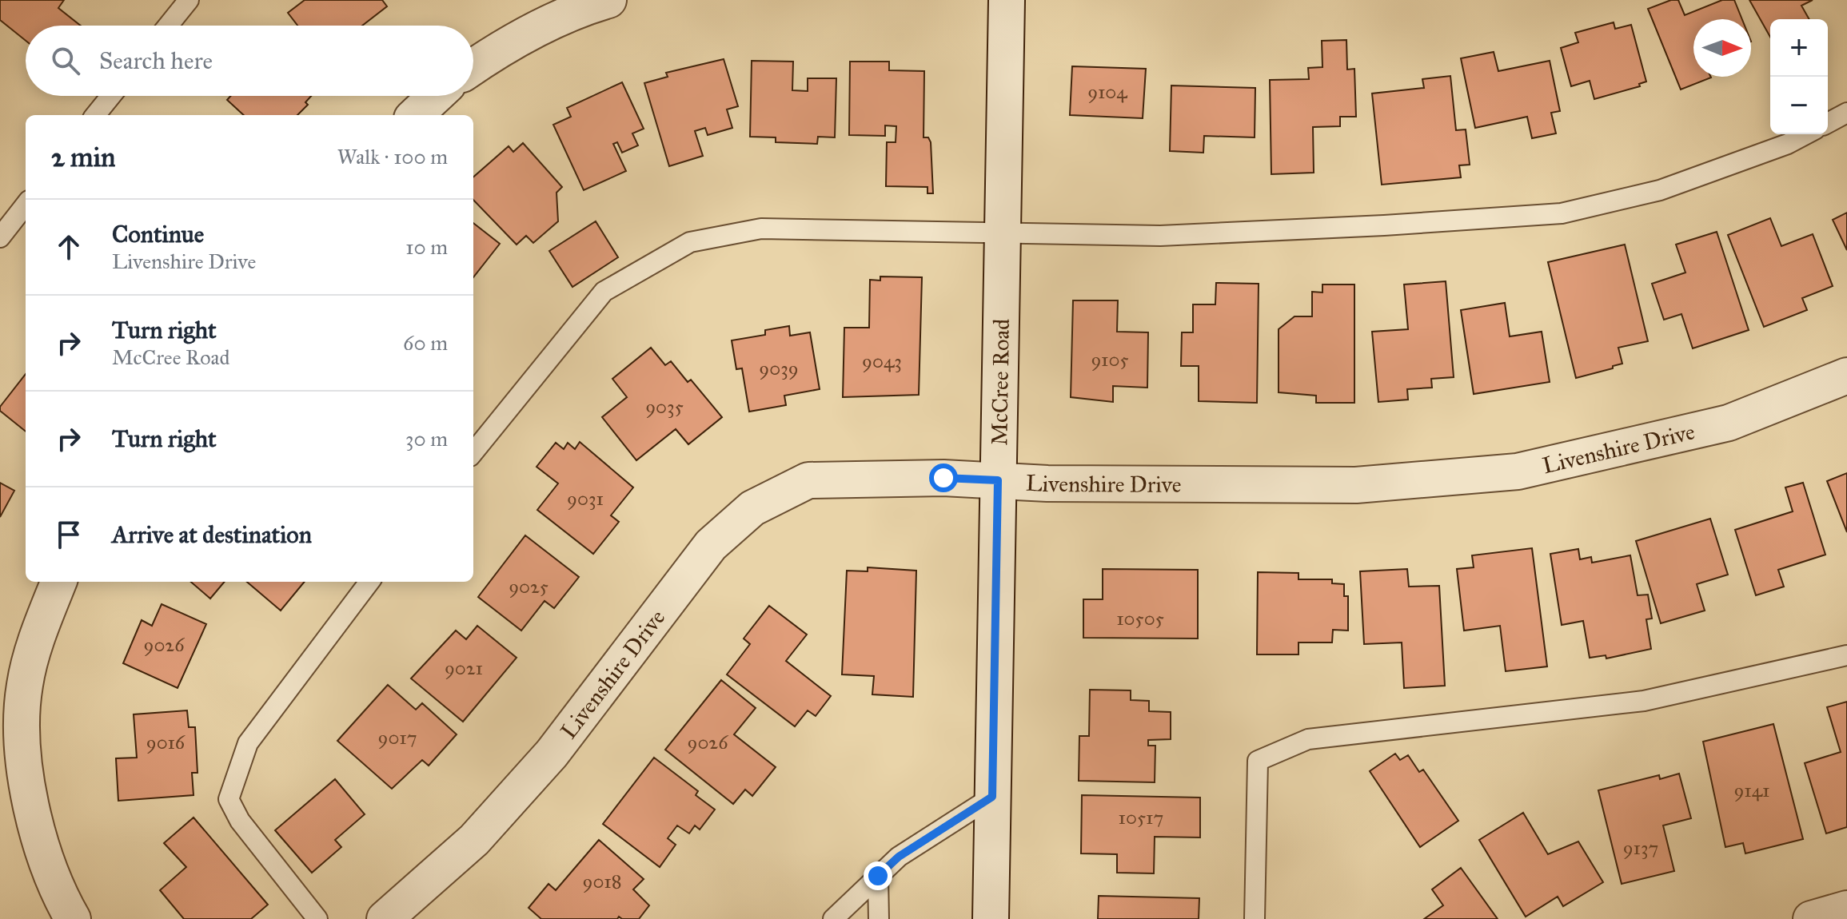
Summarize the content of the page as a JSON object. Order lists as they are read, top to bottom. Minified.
{"streets":{"street":["McCree Road","Livenshire Drive"]},"crossings":[["McCree Road","Livenshire Drive"]],"house_numbers":["9104","9105","9043","9039","9035","9031","9025","10505","9026","9021","9017","9016","9026","9141","10517","9137","9018"],"north":"right","page":{"map_buttons":["+","−"],"search":"Search here","heading":["2 min","Walk · 100 m"],"list":[["Continue","Livenshire Drive","10 m"],["Turn right","McCree Road","60 m"],["Turn right","30 m"],"Arrive at destination"]}}
